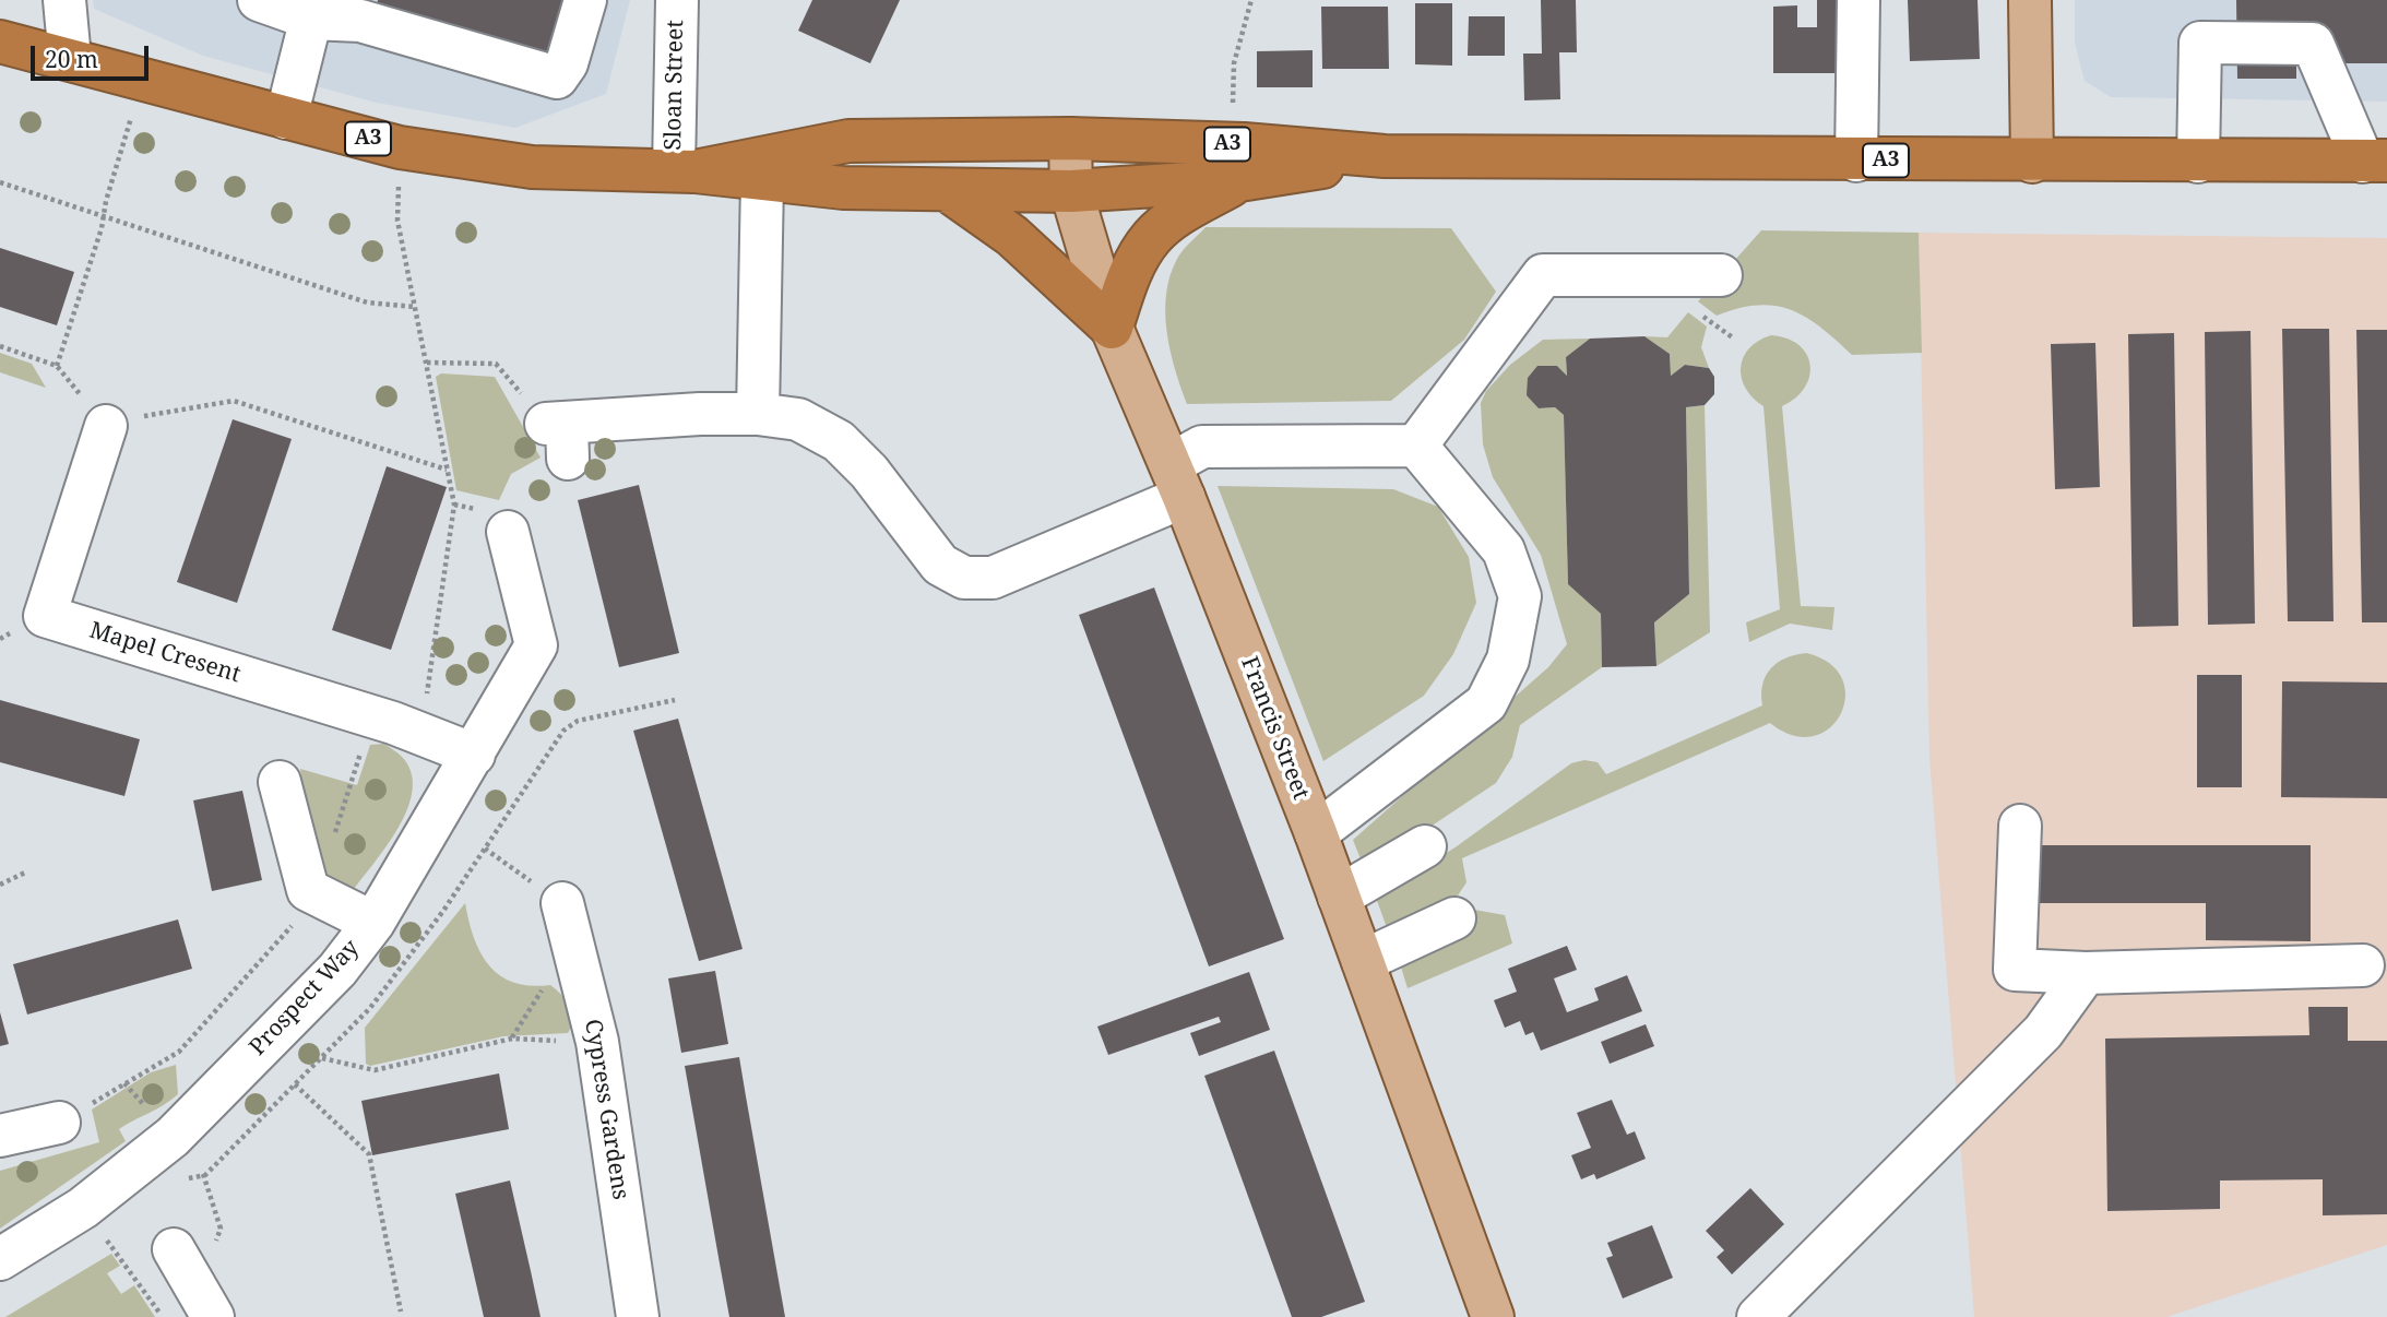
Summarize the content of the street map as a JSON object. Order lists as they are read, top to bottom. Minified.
{"streets":{"highway":["A3"],"main road":["Francis Street"],"street":["Sloan Street","Mapel Cresent","Prospect Way","Cypress Gardens"]},"crossings":[["Sloan Street","A3"],["A3","Francis Street"],["Mapel Cresent","Prospect Way"]],"scale_bar":"20 m"}
